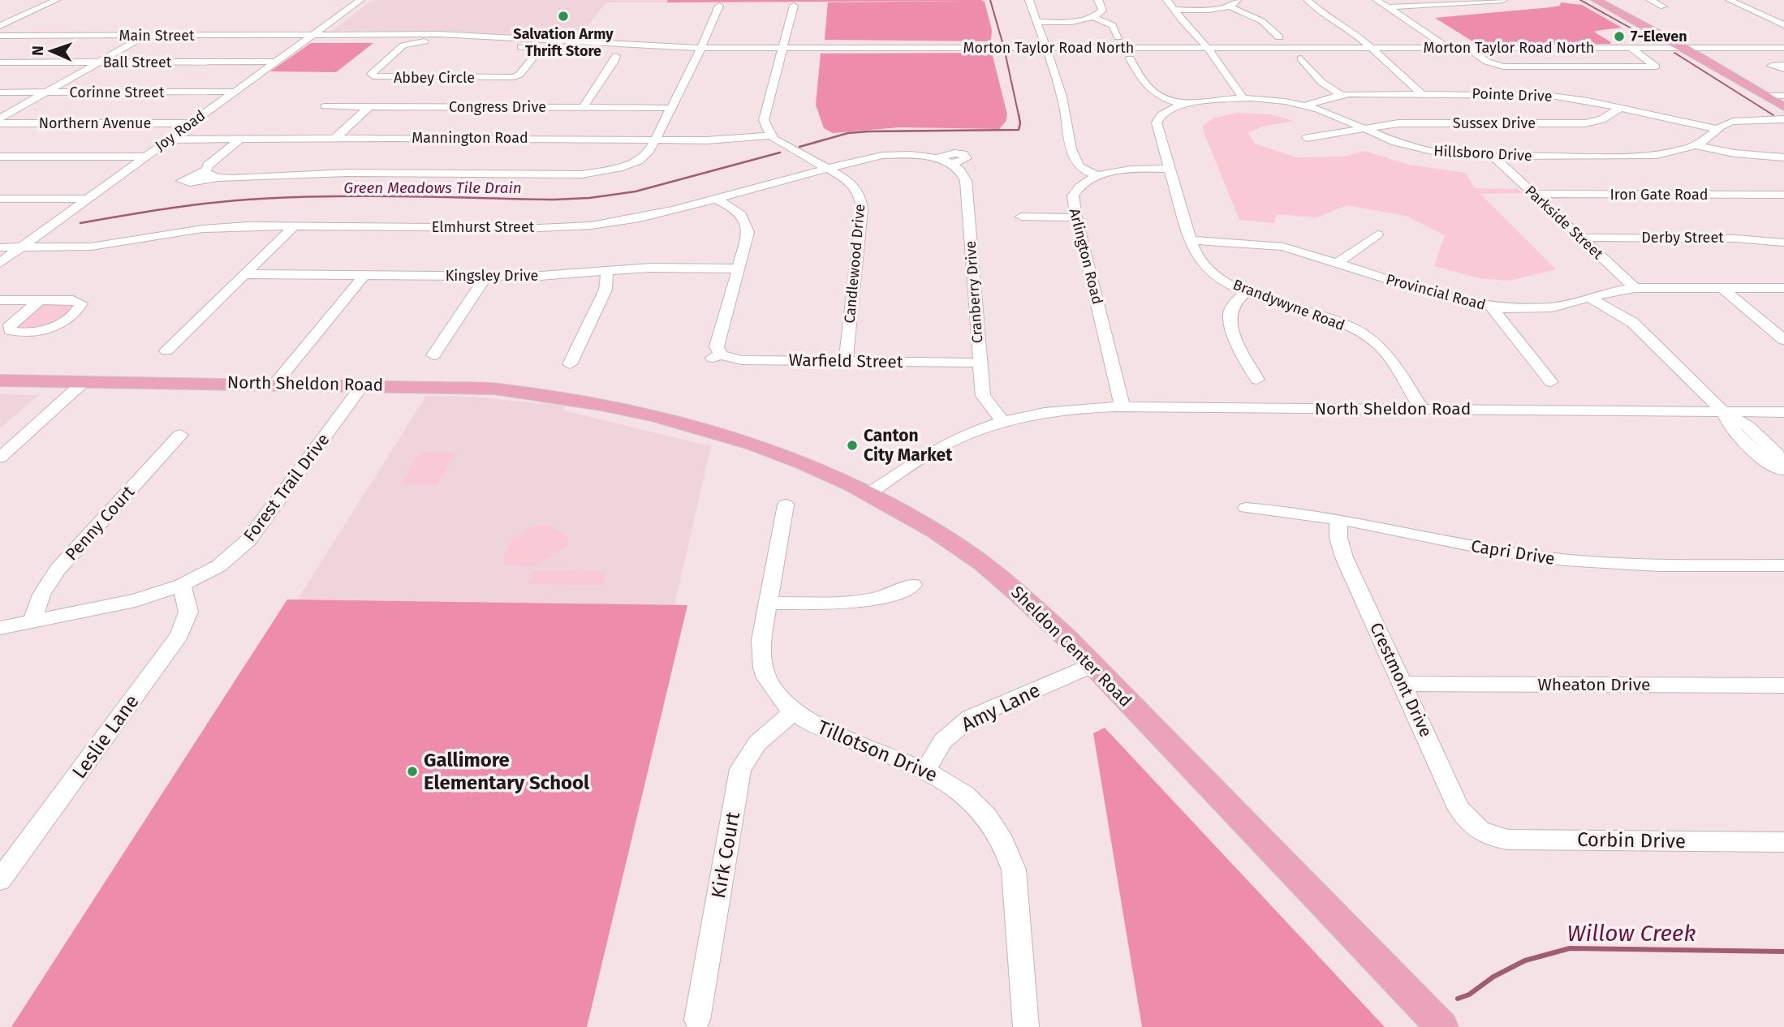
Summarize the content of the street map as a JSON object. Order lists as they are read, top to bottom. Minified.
{"streets":{"main road":["North Sheldon Road","Sheldon Center Road"],"street":["Main Street","Morton Taylor Road North","Ball Street","Abbey Circle","Corinne Street","Pointe Drive","Congress Drive","Northern Avenue","Sussex Drive","Joy Road","Mannington Road","Hillsboro Drive","Iron Gate Road","Parkside Street","Elmhurst Street","Derby Street","Arlington Road","Candlewood Drive","Kingsley Drive","Cranberry Drive","Provincial Road","Brandywyne Road","Warfield Street","Forest Trail Drive","Penny Court","Capri Drive","Crestmont Drive","Wheaton Drive","Amy Lane","Leslie Lane","Tillotson Drive","Corbin Drive","Kirk Court"]},"crossings":[["Main Street","Morton Taylor Road North"],["Main Street","Joy Road"],["Morton Taylor Road North","Abbey Circle"],["Morton Taylor Road North","Joy Road"],["Ball Street","Joy Road"],["Corinne Street","Joy Road"],["Pointe Drive","Sussex Drive"],["Pointe Drive","Hillsboro Drive"],["Northern Avenue","Joy Road"],["Sussex Drive","Hillsboro Drive"],["Joy Road","Mannington Road"],["Joy Road","Elmhurst Street"],["Mannington Road","Candlewood Drive"],["Hillsboro Drive","Parkside Street"],["Hillsboro Drive","Brandywyne Road"],["Iron Gate Road","Parkside Street"],["Parkside Street","Derby Street"],["Parkside Street","Provincial Road"],["Elmhurst Street","Candlewood Drive"],["Arlington Road","North Sheldon Road"],["Candlewood Drive","Warfield Street"],["Kingsley Drive","Warfield Street"],["Cranberry Drive","Warfield Street"],["Cranberry Drive","North Sheldon Road"],["Provincial Road","Brandywyne Road"],["Brandywyne Road","North Sheldon Road"],["North Sheldon Road","Forest Trail Drive"],["North Sheldon Road","Sheldon Center Road"],["Forest Trail Drive","Penny Court"],["Forest Trail Drive","Leslie Lane"],["Capri Drive","Crestmont Drive"],["Sheldon Center Road","Amy Lane"],["Crestmont Drive","Wheaton Drive"],["Crestmont Drive","Corbin Drive"],["Amy Lane","Tillotson Drive"],["Tillotson Drive","Kirk Court"]],"water":["Green Meadows Tile Drain","Willow Creek"],"places":["Salvation Army Thrift Store","7-Eleven","Canton City Market","Gallimore Elementary School"],"north":"left"}
